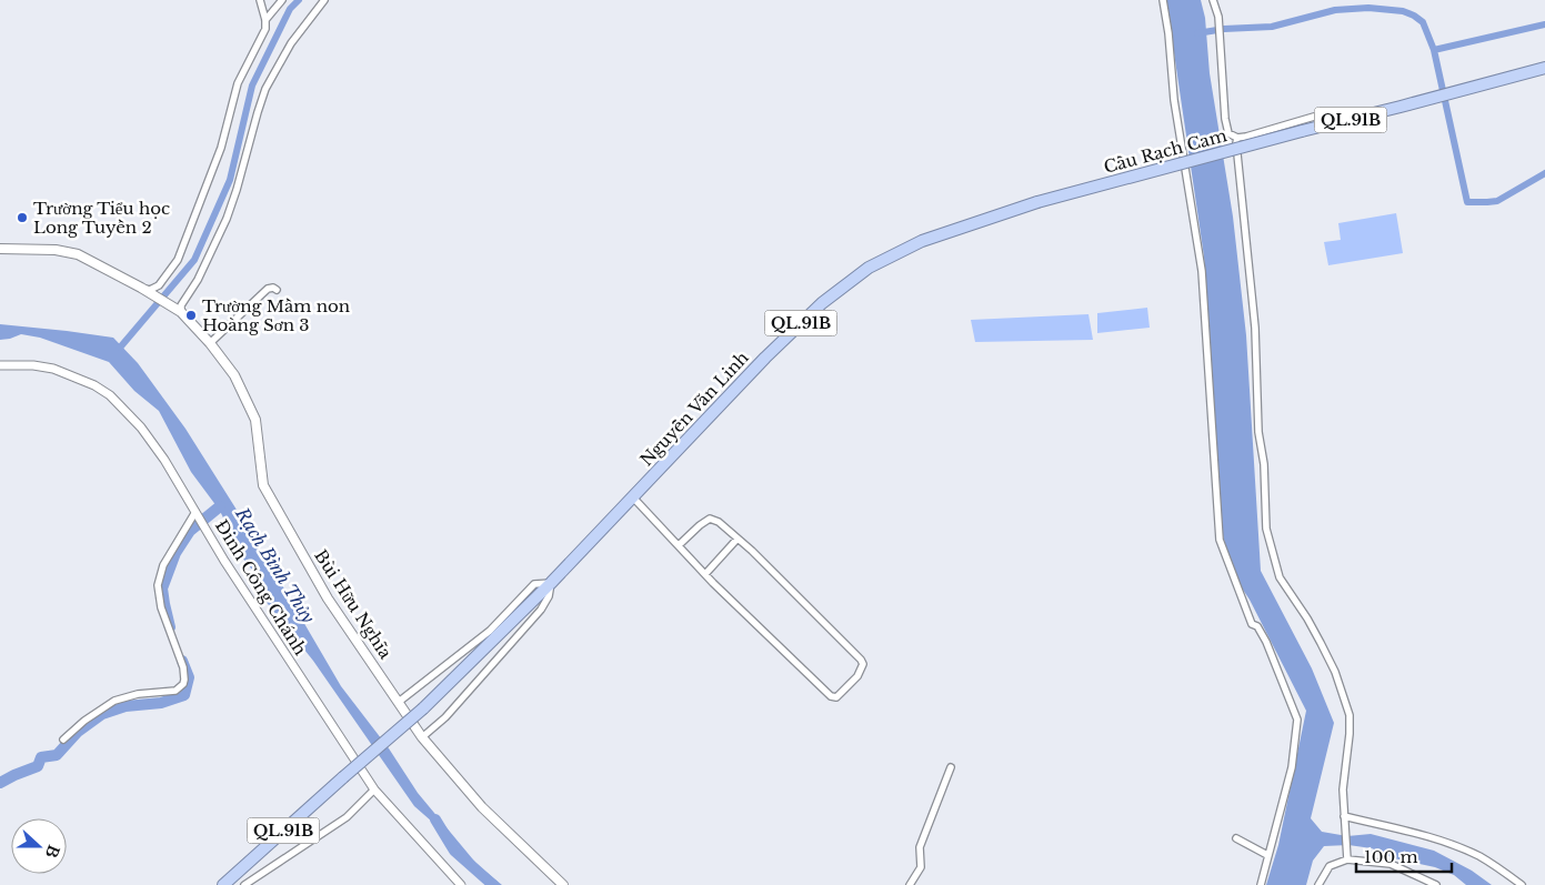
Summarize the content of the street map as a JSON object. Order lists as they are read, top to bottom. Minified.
{"streets":{"highway":["QL.91B","Cầu Rạch Cam","Nguyễn Văn Linh"],"main road":["Bùi Hữu Nghĩa"],"street":["Đinh Công Chánh"]},"crossings":[["QL.91B","Cầu Rạch Cam"],["Cầu Rạch Cam","Nguyễn Văn Linh"]],"water":["Rạch Bình Thủy"],"places":["Trường Tiểu học Long Tuyền 2","Trường Mầm non Hoàng Sơn 3"],"scale_bar":"100 m","north":"right"}
